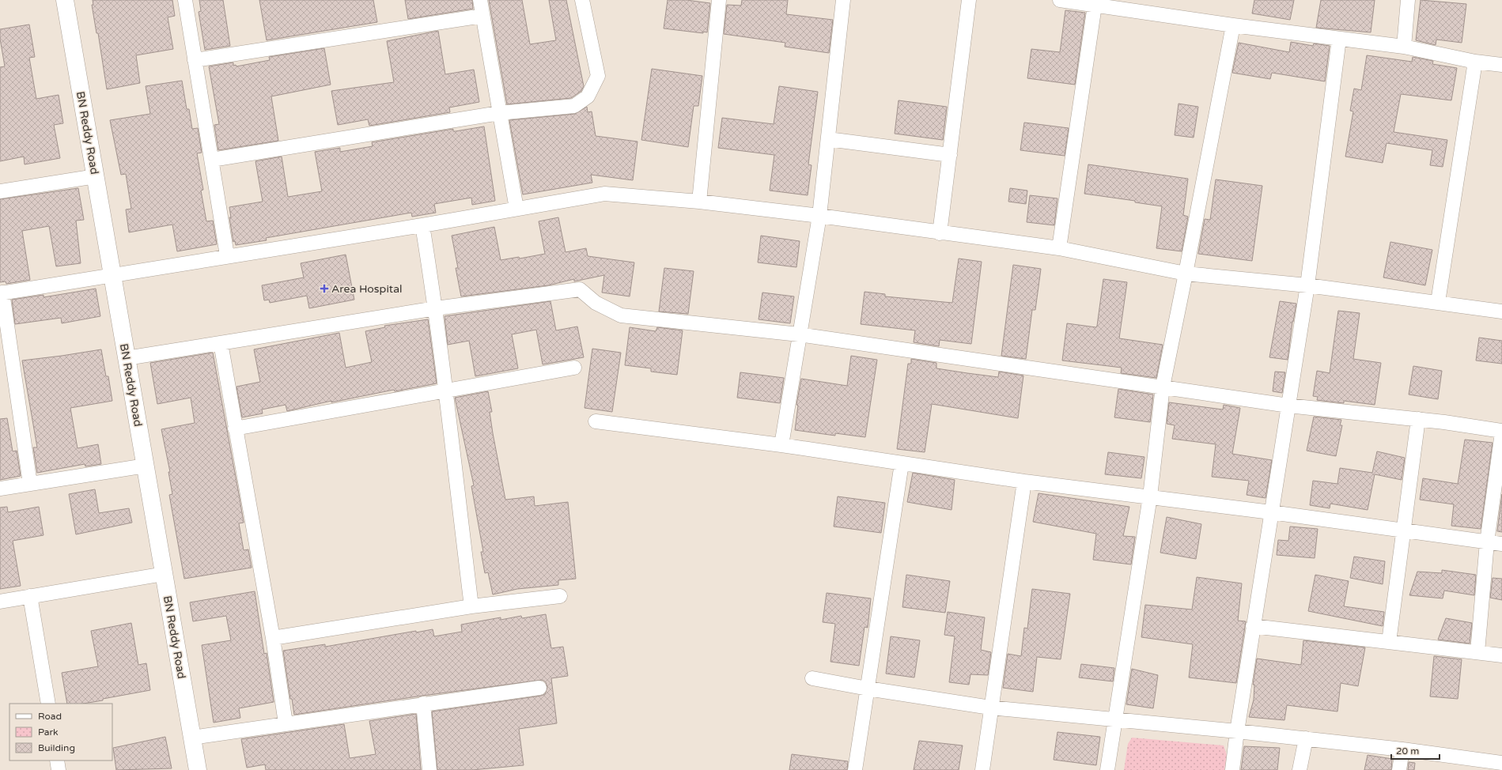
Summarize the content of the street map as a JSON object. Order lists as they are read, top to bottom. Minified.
{"streets":{"street":["BN Reddy Road"]},"places":{"health":["Area Hospital"]},"legend":["Road","Park","Building"],"scale_bar":"20 m"}
